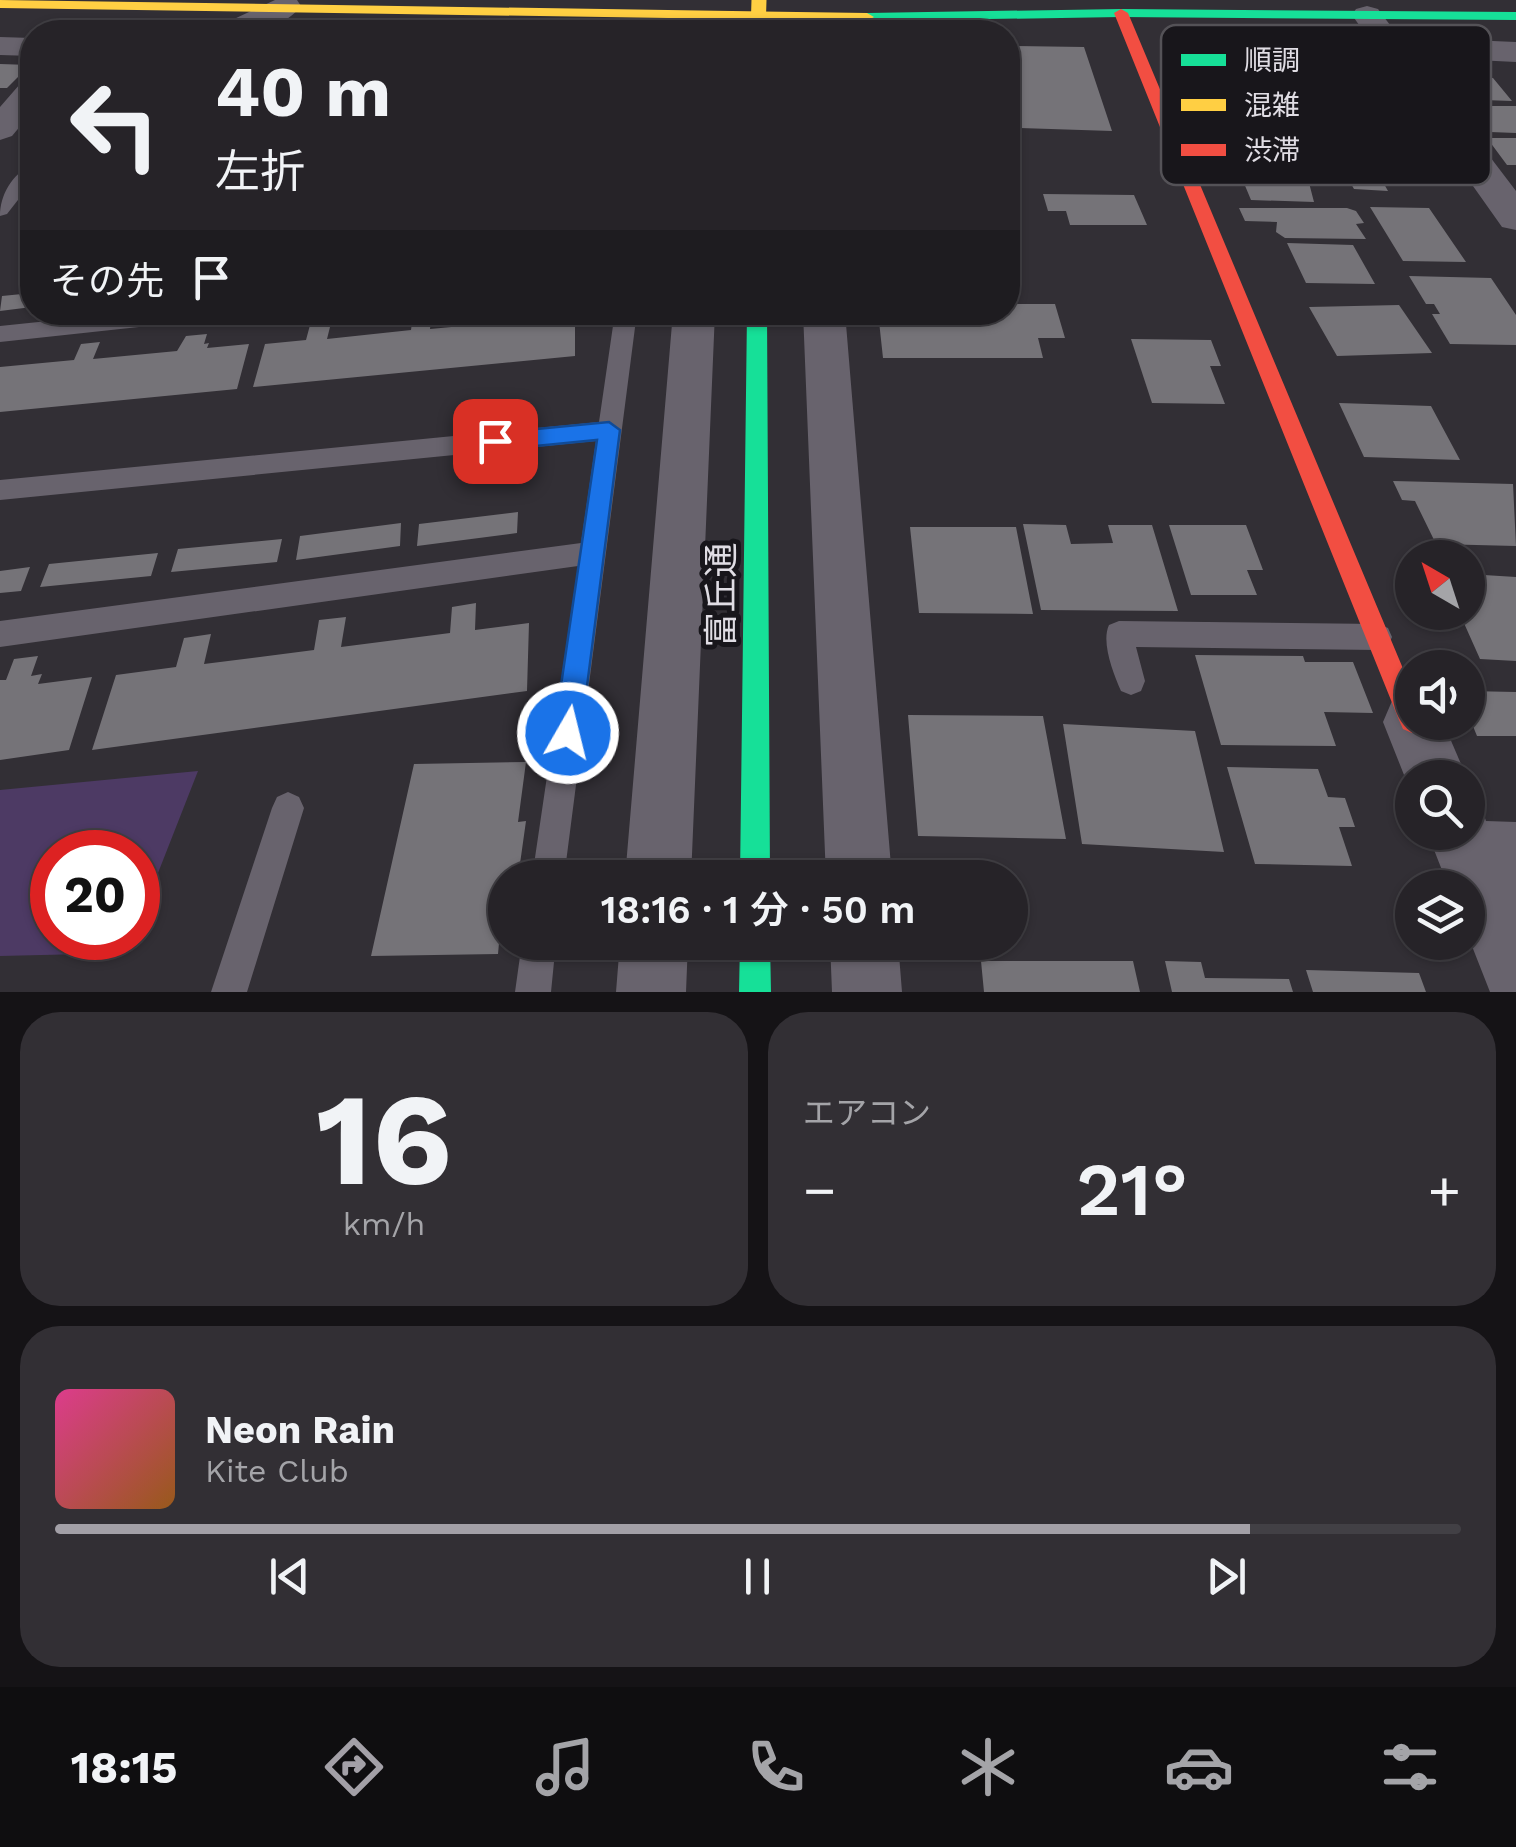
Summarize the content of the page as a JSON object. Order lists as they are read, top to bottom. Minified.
{"streets":{"street":["富丘通"]},"legend":["順調","混雑","渋滞"],"north":"top left","page":{"turn":["40 m","左折"],"then":"その先","limit":"20","trip":"18:16 · 1 分 · 50 m","tile":[["16","km/h"],"エアコン"],"heat":["−","21°","+"],"song":["Neon Rain","Kite Club"],"tabs":"18:15"}}
